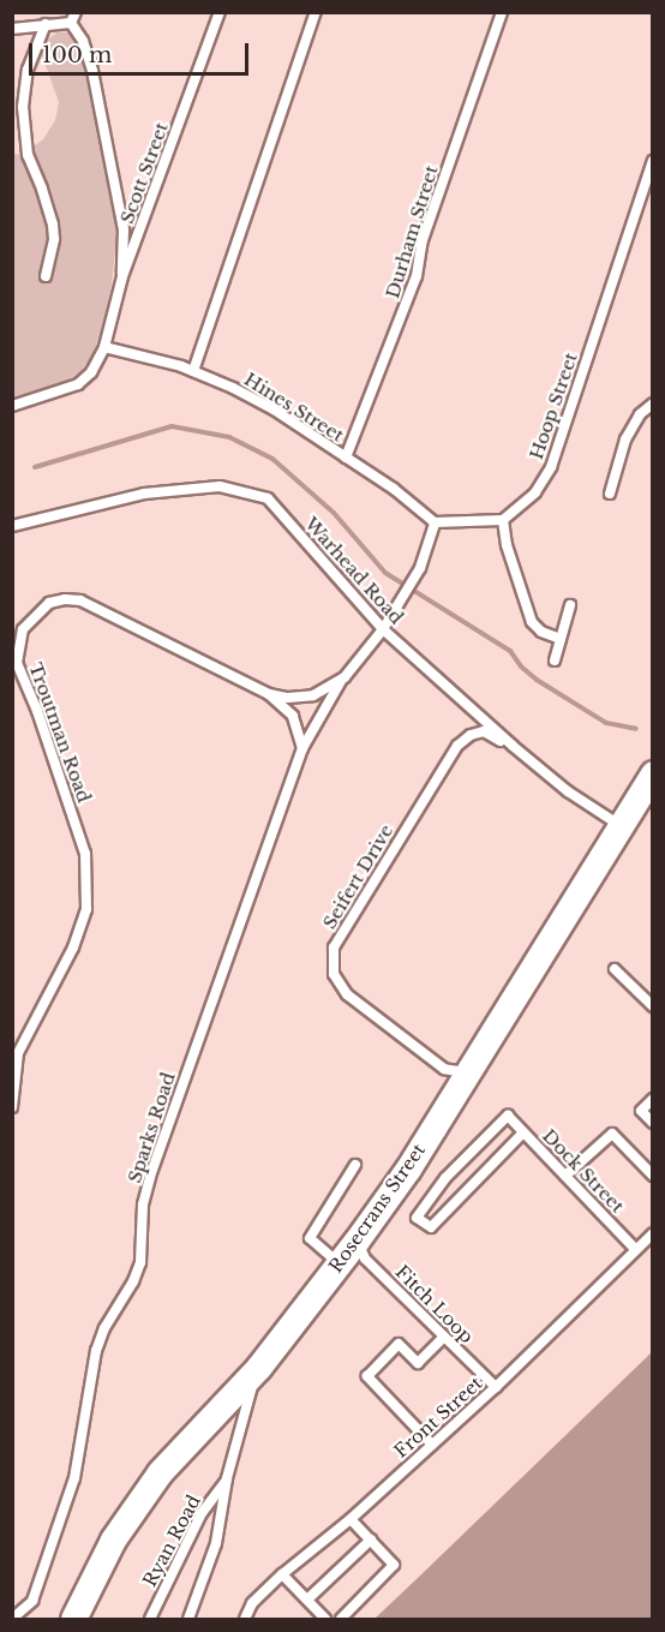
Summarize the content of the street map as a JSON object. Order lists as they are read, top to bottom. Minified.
{"streets":{"street":["Rosecrans Street"],"lane":["Scott Street","Durham Street","Hoop Street","Hines Street","Warhead Road","Troutman Road","Seifert Drive","Sparks Road","Dock Street","Fitch Loop","Front Street","Ryan Road"]},"crossings":[["Scott Street","Hines Street"],["Durham Street","Hines Street"],["Warhead Road","Troutman Road"],["Warhead Road","Seifert Drive"],["Warhead Road","Rosecrans Street"],["Troutman Road","Sparks Road"],["Seifert Drive","Rosecrans Street"],["Dock Street","Front Street"],["Rosecrans Street","Fitch Loop"],["Rosecrans Street","Ryan Road"],["Fitch Loop","Front Street"]],"scale_bar":"100 m"}
